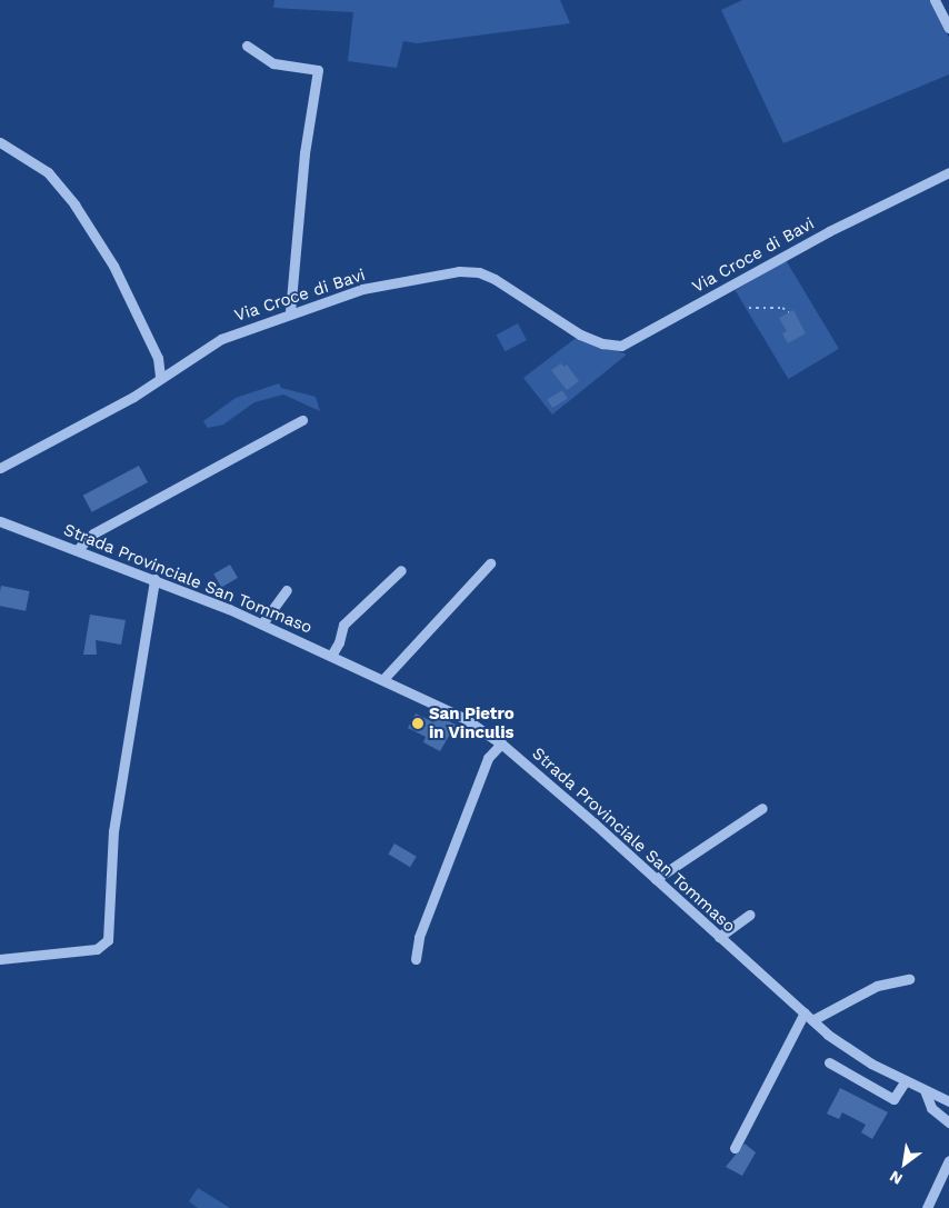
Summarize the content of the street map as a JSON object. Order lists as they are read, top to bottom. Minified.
{"streets":{"street":["Via Croce di Bavi","Strada Provinciale San Tommaso"]},"places":["San Pietro in Vinculis"],"north":"bottom left"}
